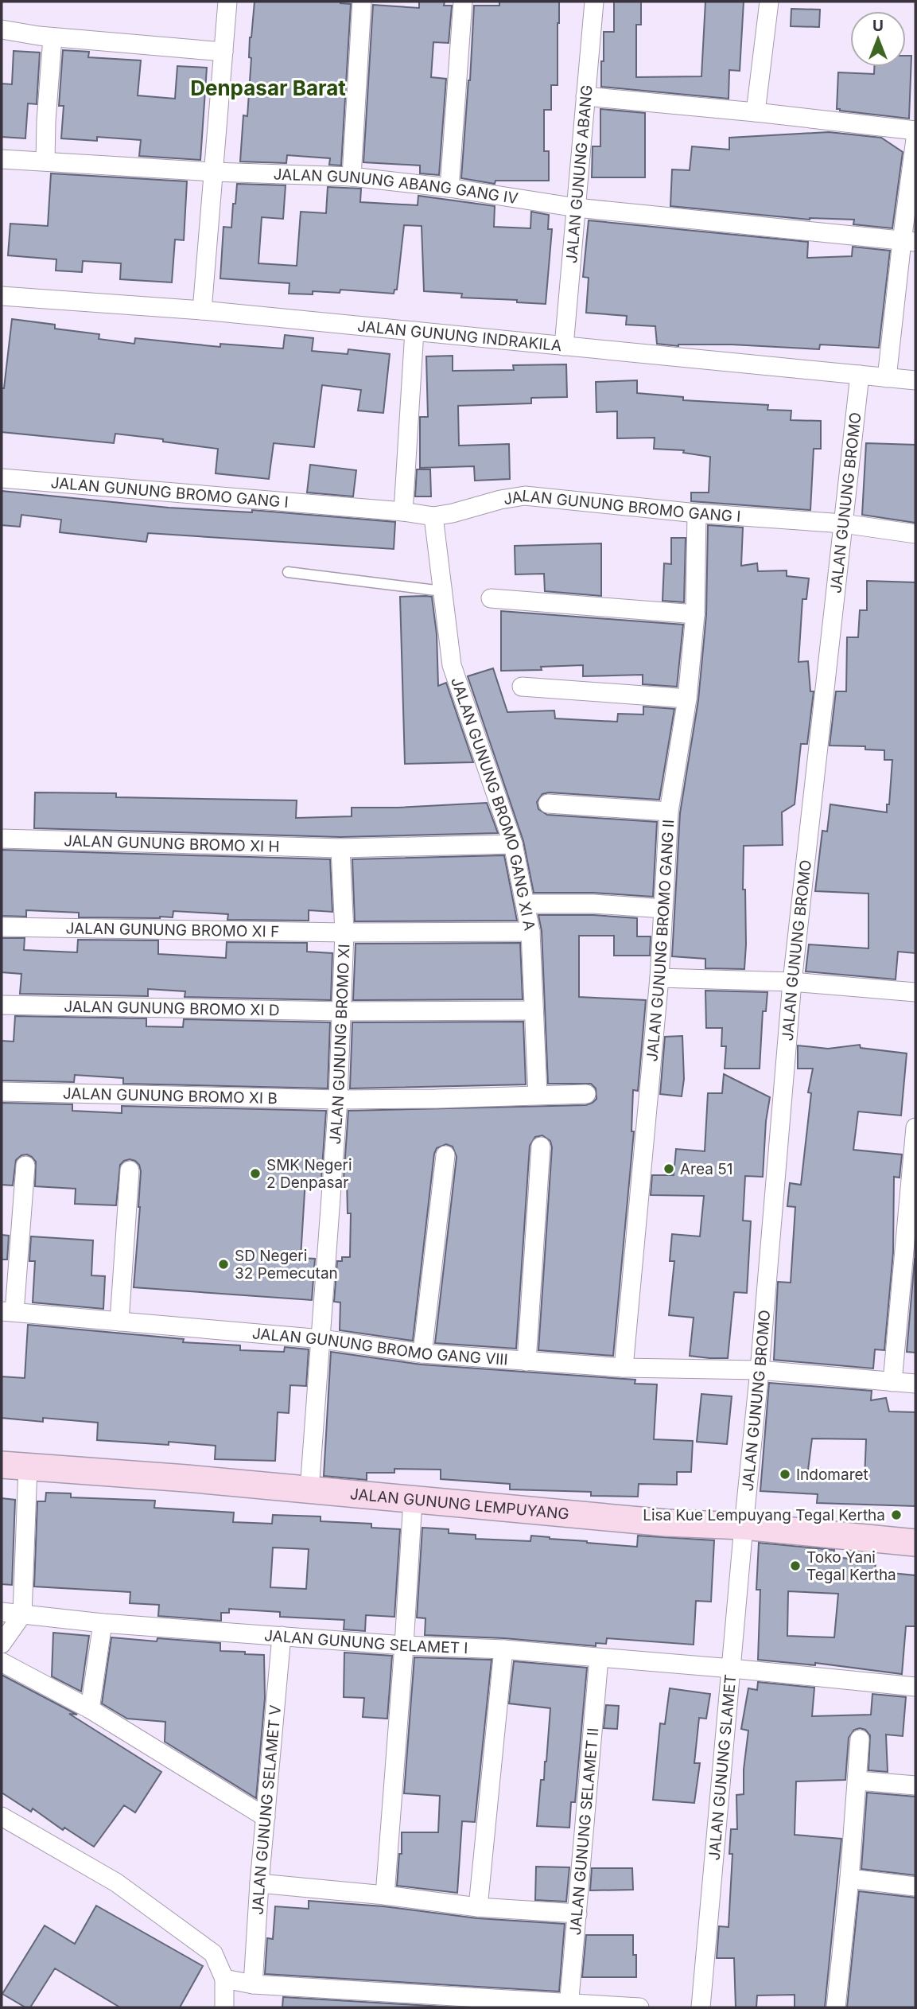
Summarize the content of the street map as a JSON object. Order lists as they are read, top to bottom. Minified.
{"streets":{"street":["JALAN GUNUNG ABANG","JALAN GUNUNG ABANG GANG IV","JALAN GUNUNG INDRAKILA","JALAN GUNUNG BROMO GANG I","JALAN GUNUNG BROMO","JALAN GUNUNG BROMO GANG XI A","JALAN GUNUNG BROMO XI H","JALAN GUNUNG BROMO XI F","JALAN GUNUNG BROMO GANG II","JALAN GUNUNG BROMO XI D","JALAN GUNUNG BROMO XI","JALAN GUNUNG BROMO XI B","JALAN GUNUNG BROMO GANG VIII","JALAN GUNUNG LEMPUYANG","JALAN GUNUNG SELAMET I","JALAN GUNUNG SLAMET","JALAN GUNUNG SELAMET V","JALAN GUNUNG SELAMET II"]},"crossings":[["JALAN GUNUNG ABANG","JALAN GUNUNG ABANG GANG IV"],["JALAN GUNUNG ABANG","JALAN GUNUNG INDRAKILA"],["JALAN GUNUNG INDRAKILA","JALAN GUNUNG BROMO"],["JALAN GUNUNG BROMO GANG I","JALAN GUNUNG BROMO"],["JALAN GUNUNG BROMO GANG I","JALAN GUNUNG BROMO GANG XI A"],["JALAN GUNUNG BROMO GANG I","JALAN GUNUNG BROMO GANG II"],["JALAN GUNUNG BROMO","JALAN GUNUNG BROMO GANG VIII"],["JALAN GUNUNG BROMO","JALAN GUNUNG LEMPUYANG"],["JALAN GUNUNG BROMO","JALAN GUNUNG SLAMET"],["JALAN GUNUNG BROMO GANG XI A","JALAN GUNUNG BROMO XI H"],["JALAN GUNUNG BROMO GANG XI A","JALAN GUNUNG BROMO XI F"],["JALAN GUNUNG BROMO GANG XI A","JALAN GUNUNG BROMO XI D"],["JALAN GUNUNG BROMO GANG XI A","JALAN GUNUNG BROMO XI B"],["JALAN GUNUNG BROMO XI H","JALAN GUNUNG BROMO XI"],["JALAN GUNUNG BROMO XI F","JALAN GUNUNG BROMO XI"],["JALAN GUNUNG BROMO GANG II","JALAN GUNUNG BROMO GANG VIII"],["JALAN GUNUNG BROMO XI D","JALAN GUNUNG BROMO XI"],["JALAN GUNUNG BROMO XI","JALAN GUNUNG BROMO XI B"],["JALAN GUNUNG BROMO XI","JALAN GUNUNG BROMO GANG VIII"],["JALAN GUNUNG BROMO XI","JALAN GUNUNG LEMPUYANG"],["JALAN GUNUNG LEMPUYANG","JALAN GUNUNG SLAMET"],["JALAN GUNUNG SELAMET I","JALAN GUNUNG SLAMET"],["JALAN GUNUNG SELAMET I","JALAN GUNUNG SELAMET V"],["JALAN GUNUNG SELAMET I","JALAN GUNUNG SELAMET II"]],"districts":["Denpasar Barat"],"places":["Area 51","SMK Negeri 2 Denpasar","SD Negeri 32 Pemecutan","Indomaret","Lisa Kue Lempuyang Tegal Kertha","Toko Yani Tegal Kertha"],"north":"top"}
